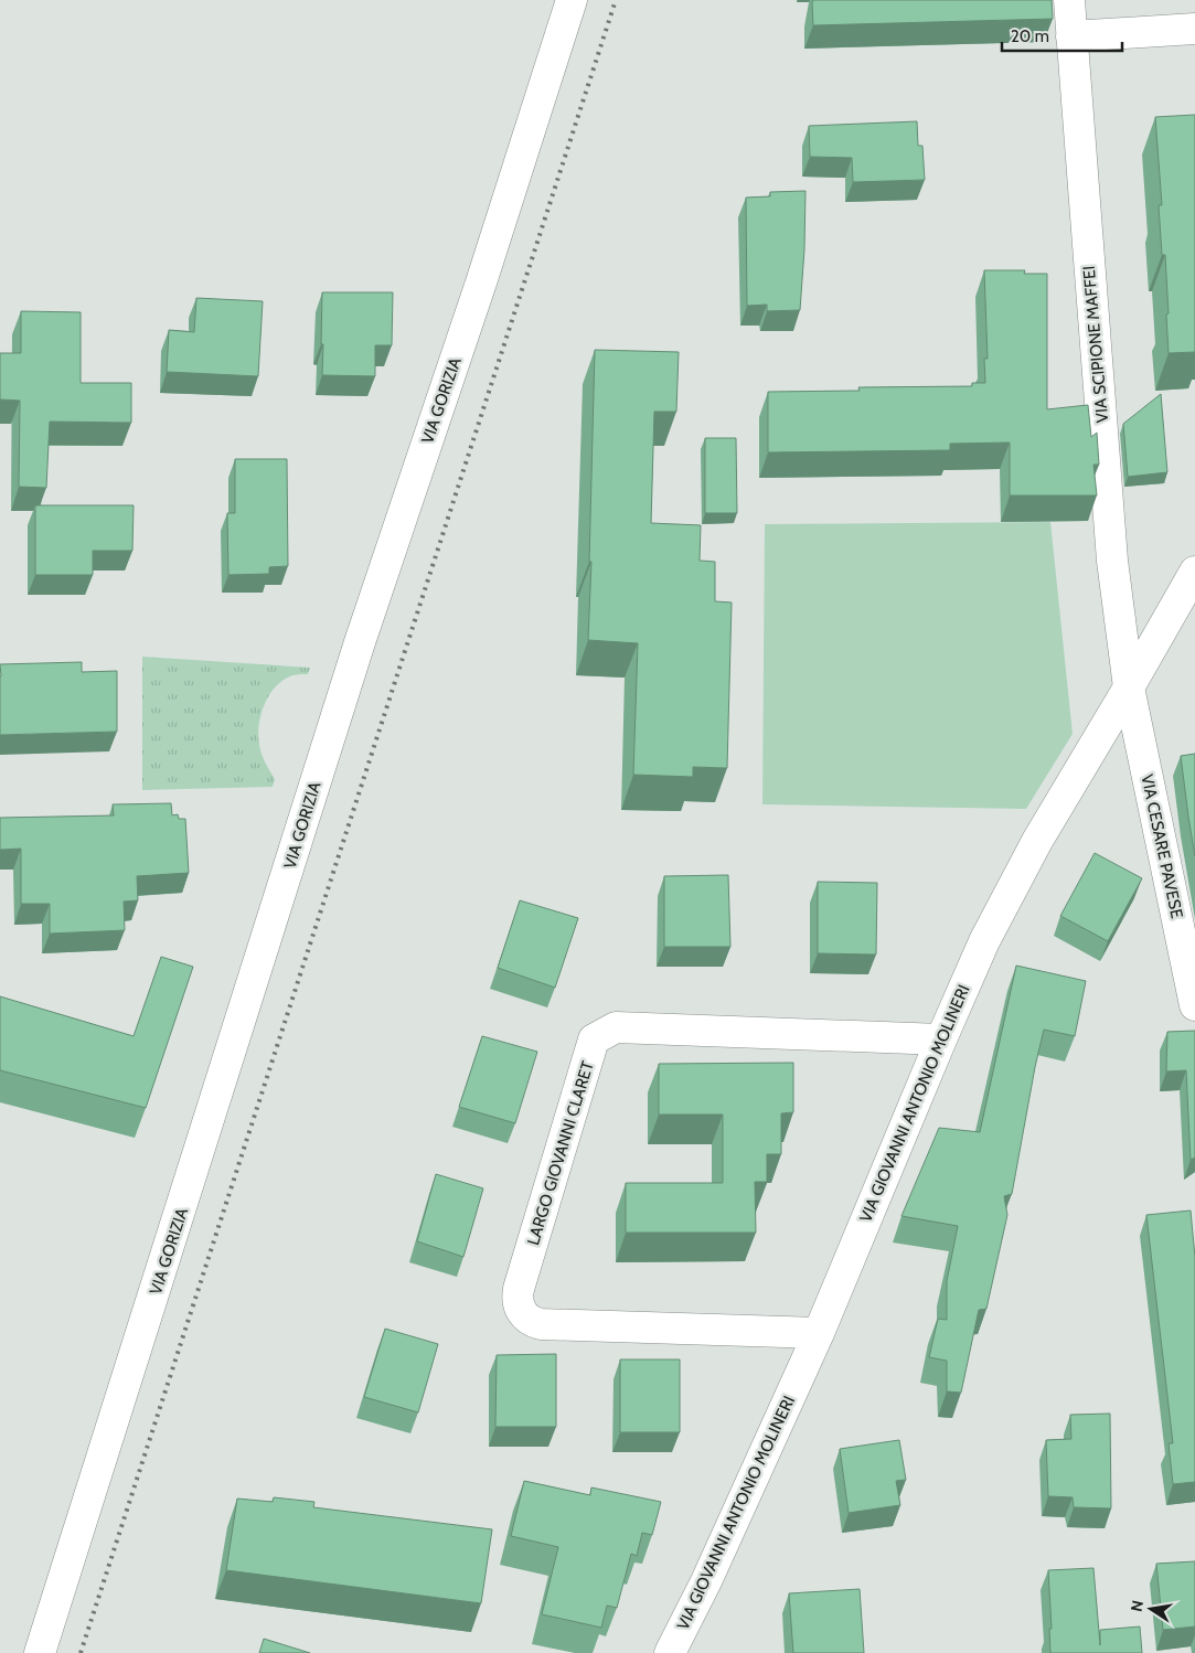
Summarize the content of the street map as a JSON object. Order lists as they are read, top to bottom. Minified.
{"streets":{"street":["VIA SCIPIONE MAFFEI","VIA GORIZIA","VIA CESARE PAVESE","VIA GIOVANNI ANTONIO MOLINERI","LARGO GIOVANNI CLARET"]},"crossings":[["VIA SCIPIONE MAFFEI","VIA CESARE PAVESE"],["VIA SCIPIONE MAFFEI","VIA GIOVANNI ANTONIO MOLINERI"],["VIA CESARE PAVESE","VIA GIOVANNI ANTONIO MOLINERI"],["VIA GIOVANNI ANTONIO MOLINERI","LARGO GIOVANNI CLARET"]],"scale_bar":"20 m","north":"left"}
